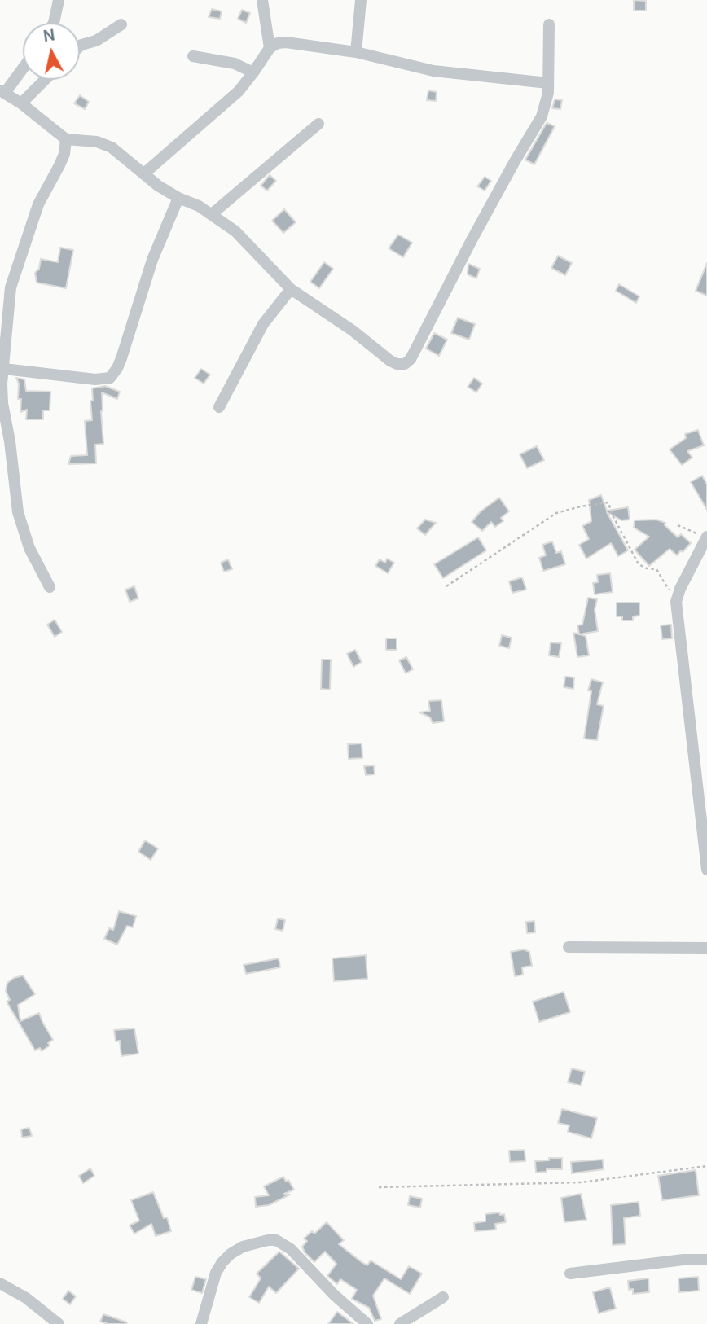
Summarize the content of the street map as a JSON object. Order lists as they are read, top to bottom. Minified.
{"north":"top"}
